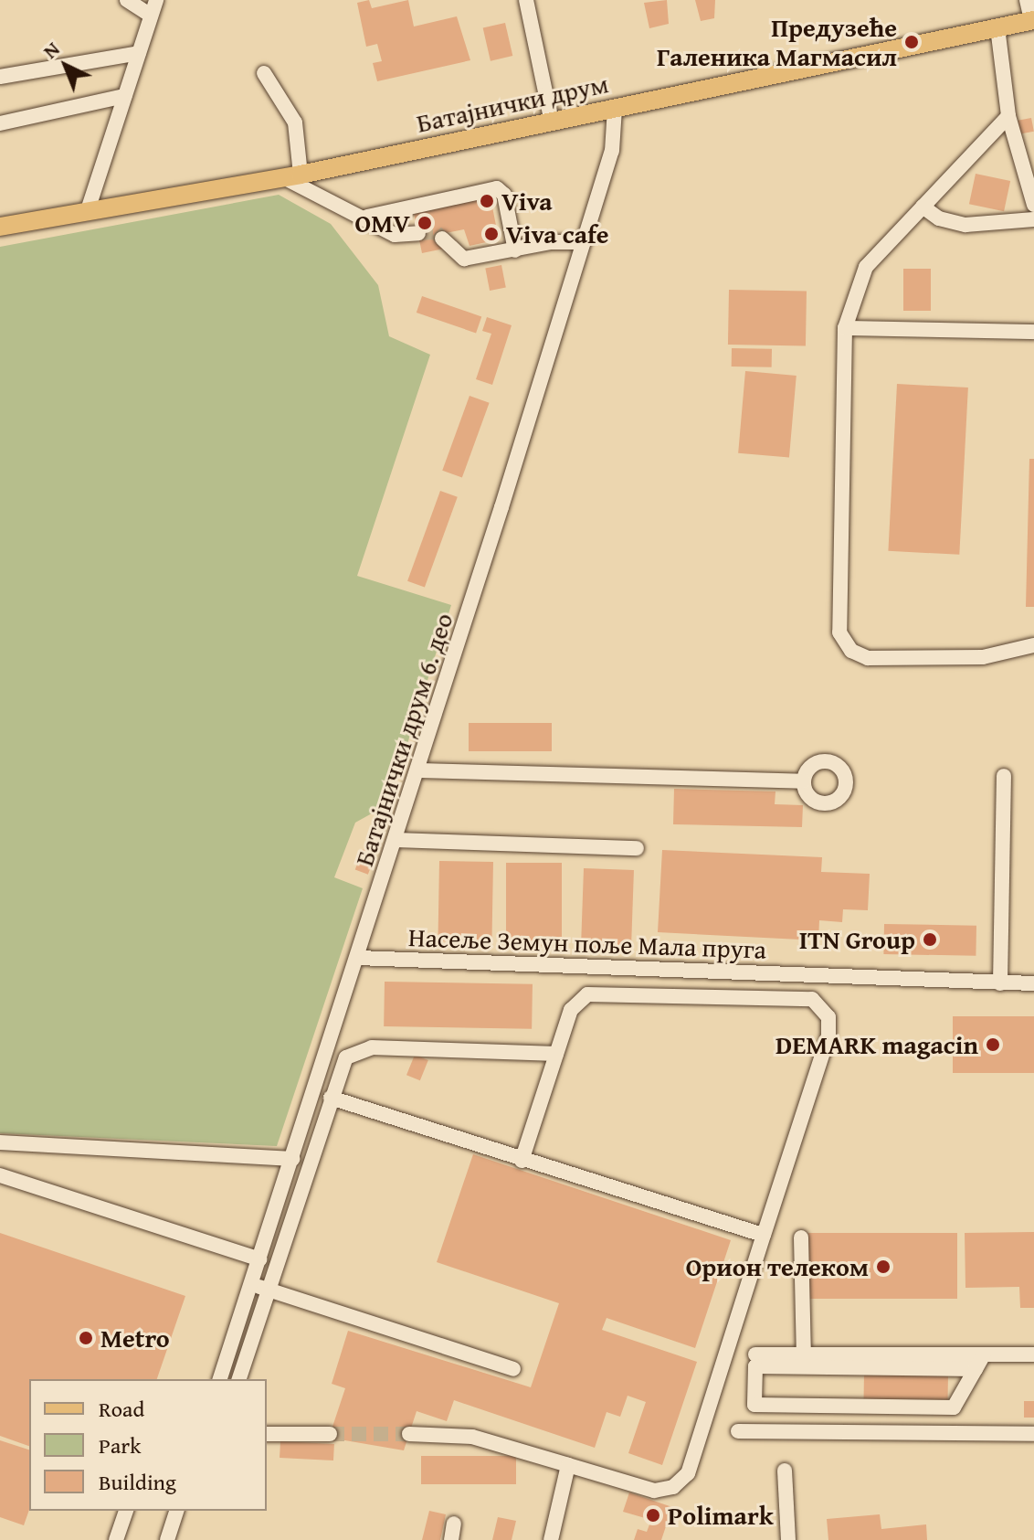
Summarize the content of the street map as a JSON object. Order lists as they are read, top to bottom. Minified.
{"streets":{"main road":["Батајнички друм"],"street":["Батајнички друм 6. део","Насеље Земун поље Мала пруга"]},"crossings":[["Батајнички друм","Батајнички друм 6. део"],["Батајнички друм 6. део","Насеље Земун поље Мала пруга"]],"places":["Предузеће Галеника Магмасил","Viva","OMV","Viva cafe","ITN Group","DEMARK magacin","Орион телеком","Metro","Polimark"],"legend":["Road","Park","Building"],"north":"top left"}
